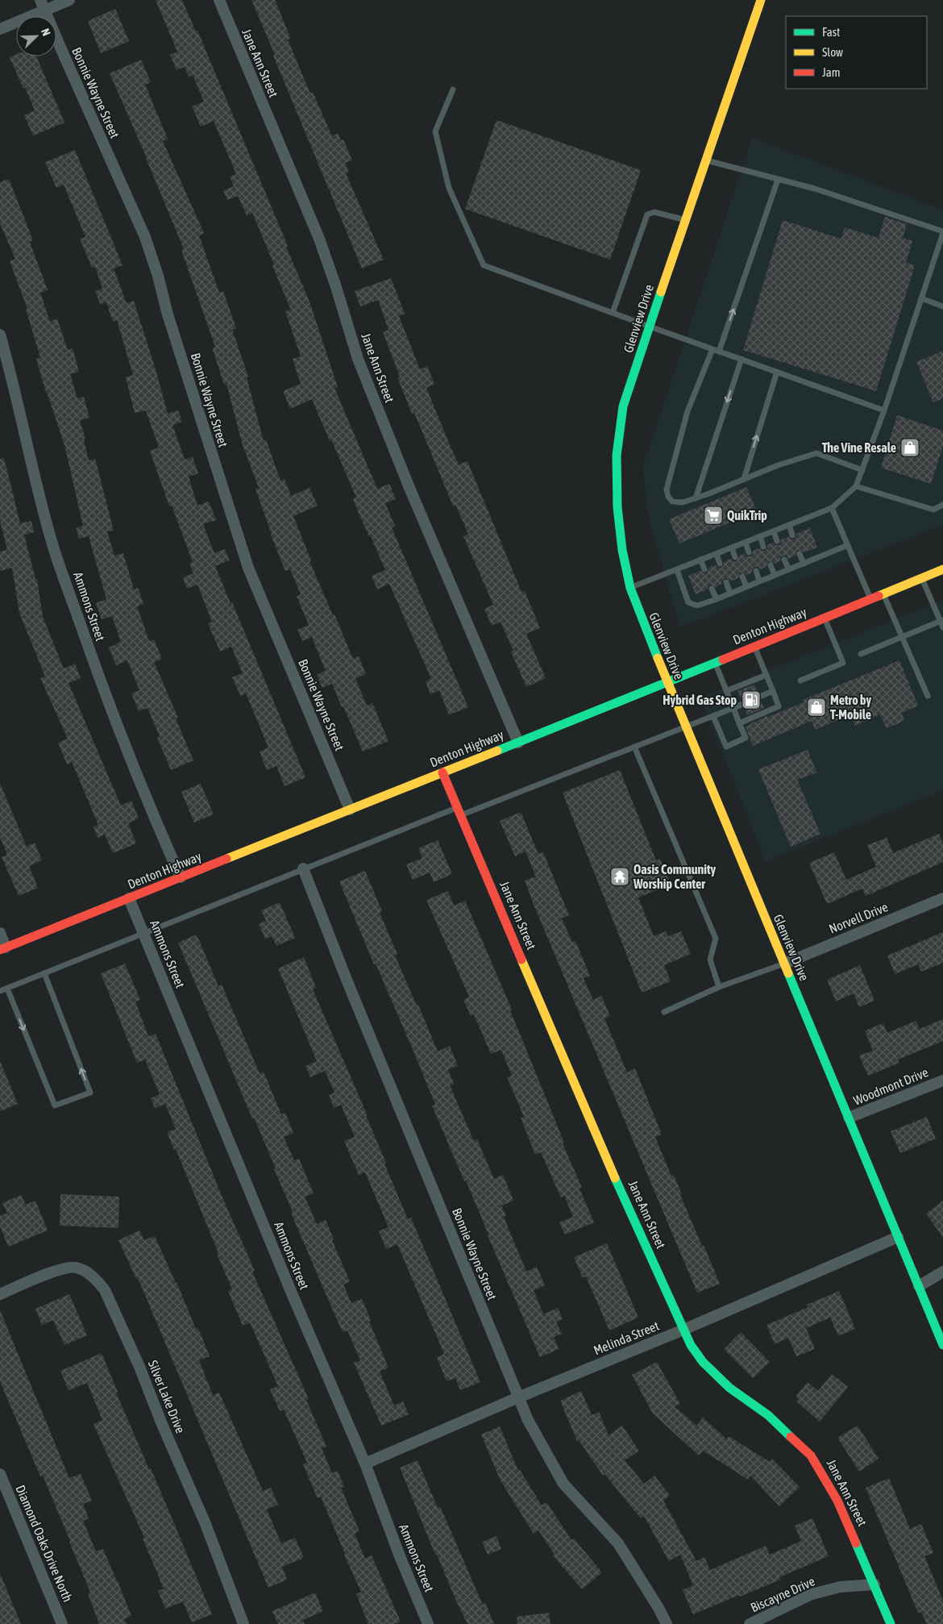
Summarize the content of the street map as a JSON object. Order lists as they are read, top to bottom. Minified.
{"streets":{"main road":["Jane Ann Street","Glenview Drive","Denton Highway"],"street":["Bonnie Wayne Street","Ammons Street","Norvell Drive","Woodmont Drive","Melinda Street","Silver Lake Drive","Diamond Oaks Drive North","Biscayne Drive"]},"crossings":[["Jane Ann Street","Denton Highway"],["Jane Ann Street","Melinda Street"],["Jane Ann Street","Biscayne Drive"],["Bonnie Wayne Street","Denton Highway"],["Bonnie Wayne Street","Melinda Street"],["Glenview Drive","Denton Highway"],["Glenview Drive","Norvell Drive"],["Glenview Drive","Woodmont Drive"],["Glenview Drive","Melinda Street"],["Ammons Street","Denton Highway"],["Ammons Street","Melinda Street"]],"places":{"shop":["The Vine Resale","Metro by T-Mobile"],"supermarket":["QuikTrip"],"fuel station":["Hybrid Gas Stop"],"temple":["Oasis Community Worship Center"]},"legend":["Fast","Slow","Jam"],"north":"top right"}
